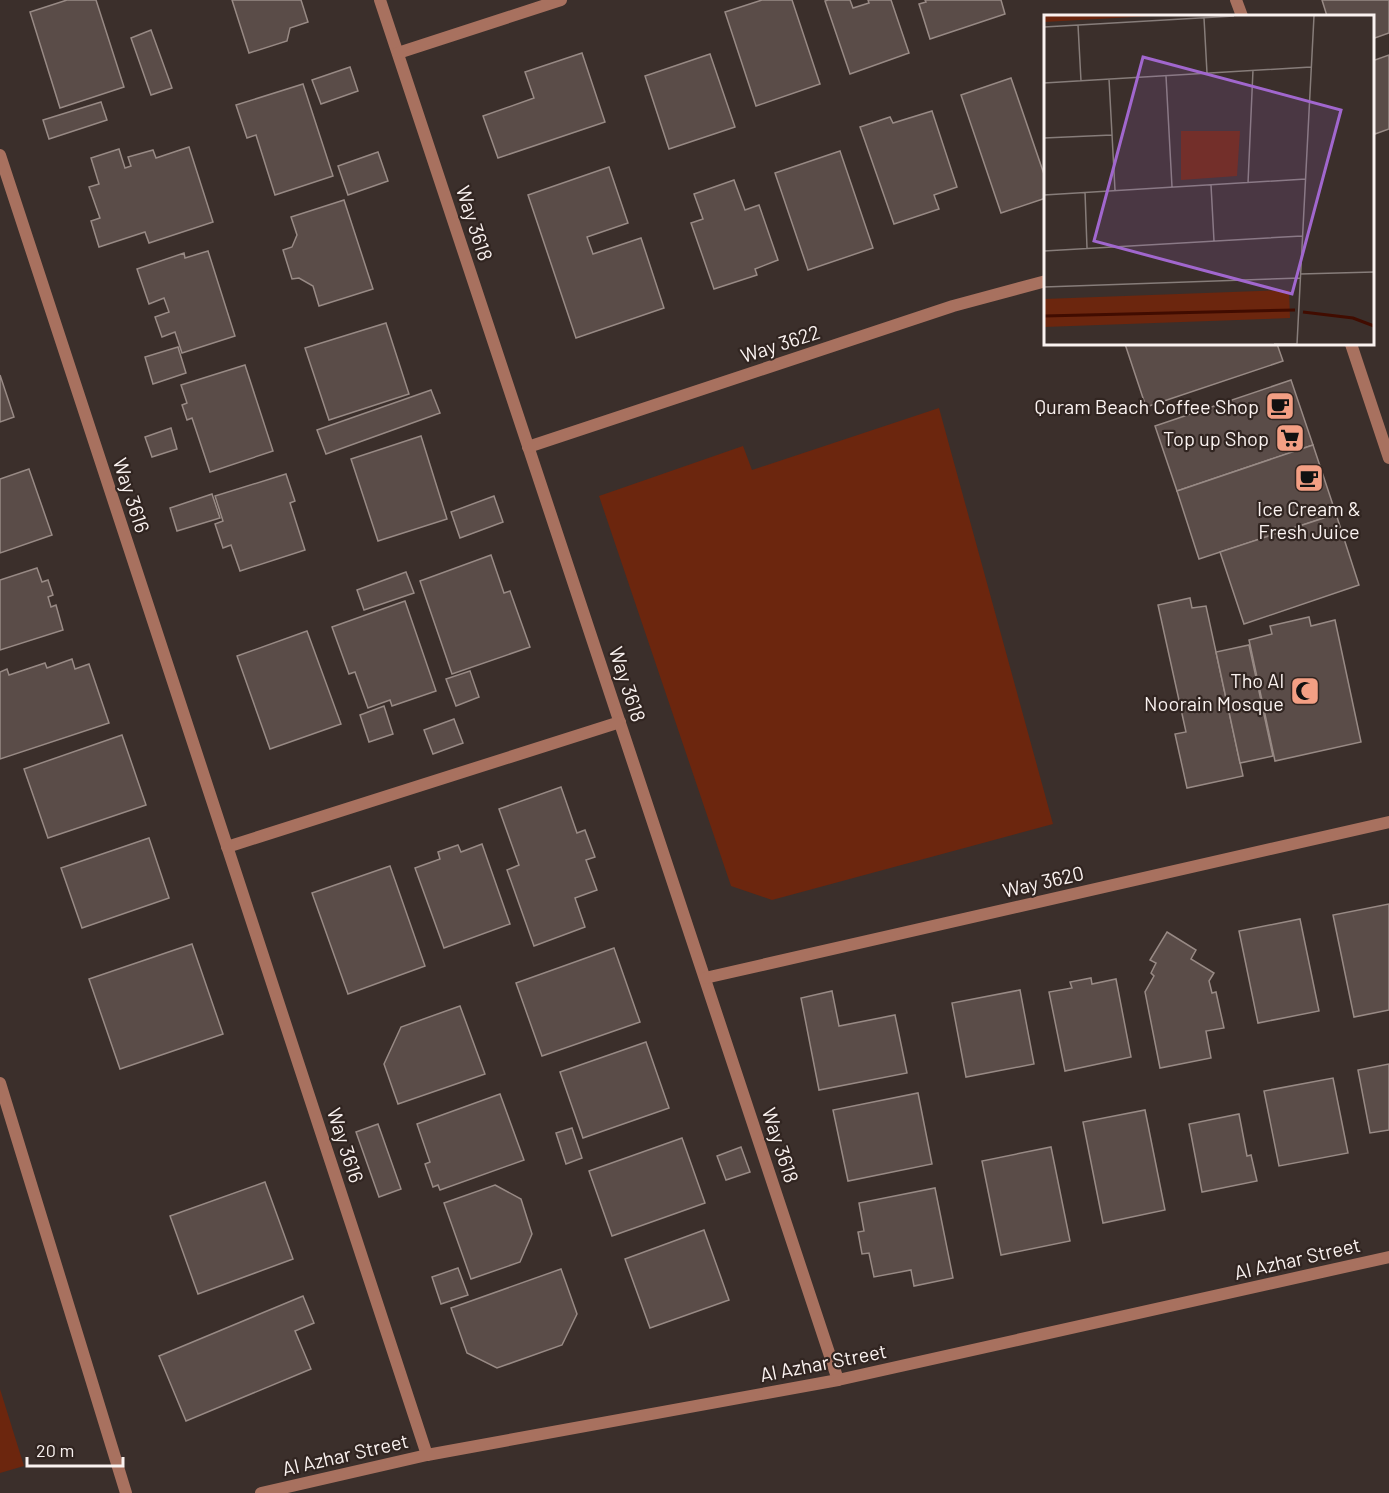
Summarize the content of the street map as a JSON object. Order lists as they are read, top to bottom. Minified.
{"streets":{"street":["Way 3618","Way 3622","Way 3616","Way 3620","Al Azhar Street"]},"crossings":[["Way 3618","Way 3622"],["Way 3618","Way 3620"],["Way 3618","Al Azhar Street"],["Way 3616","Al Azhar Street"]],"places":{"cafe":["Quram Beach Coffee Shop","Ice Cream & Fresh Juice"],"supermarket":["Top up Shop"],"mosque":["Tho Al Noorain Mosque"]},"scale_bar":"20 m"}
